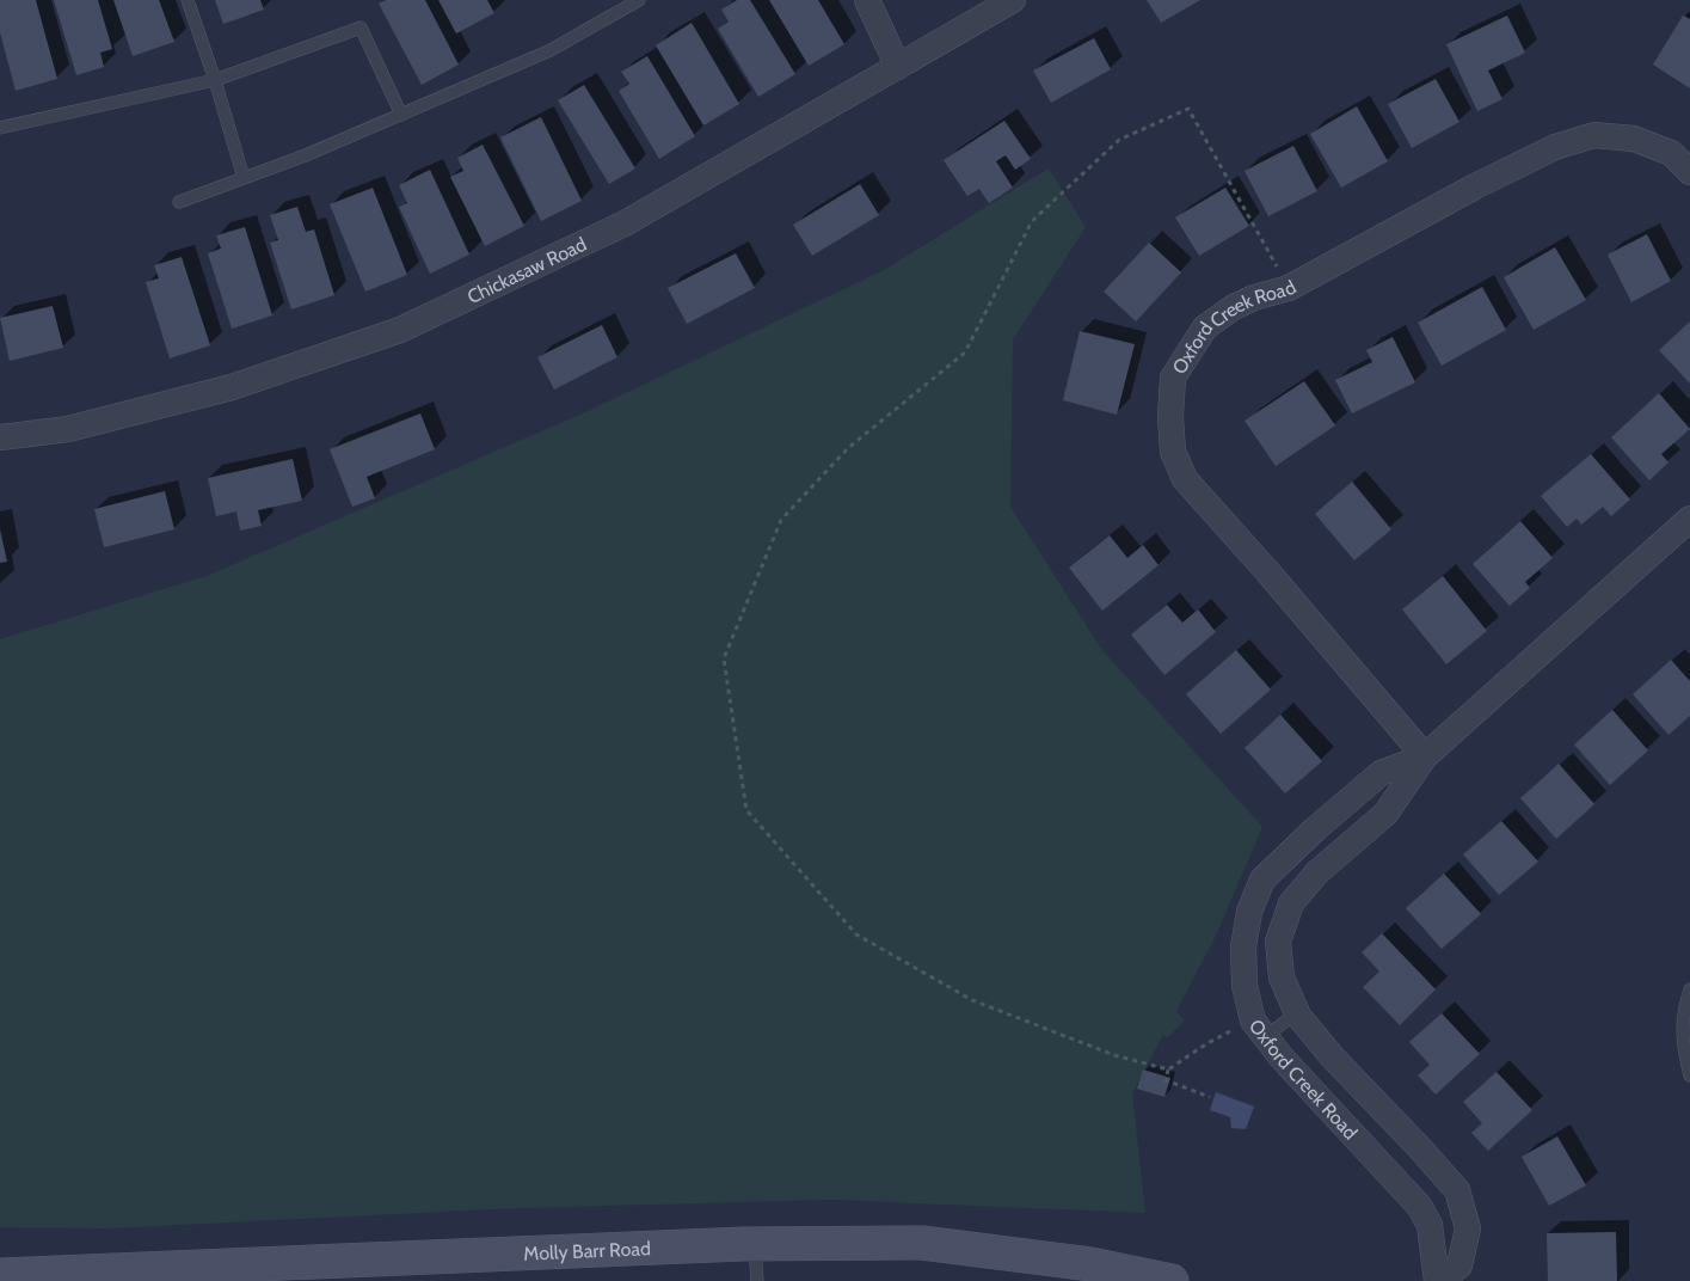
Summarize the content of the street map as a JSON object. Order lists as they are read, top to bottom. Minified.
{"streets":{"main road":["Molly Barr Road"],"street":["Chickasaw Road","Oxford Creek Road"]}}
